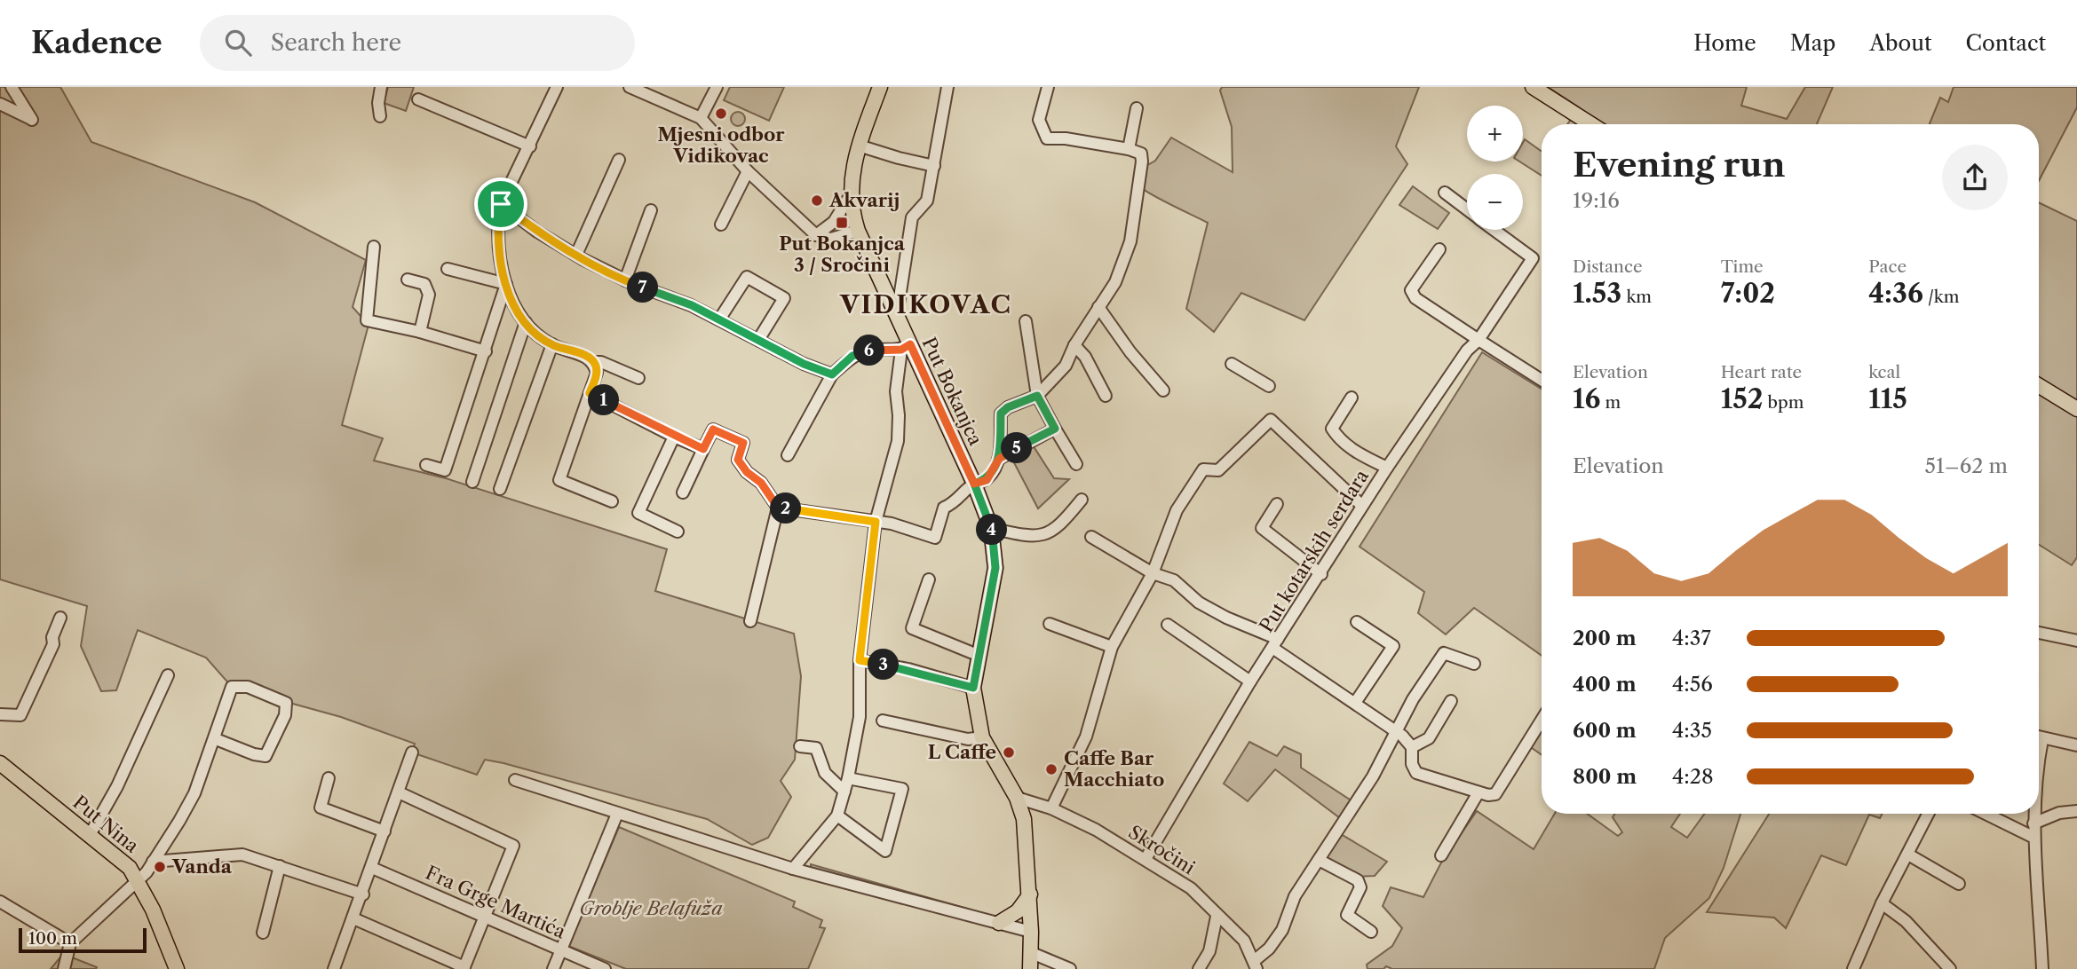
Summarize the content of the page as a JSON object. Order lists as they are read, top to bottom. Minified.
{"streets":{"main road":["Put Bokanjca","Put Nina"],"street":["Put kotarskih serdara","Skročini","Fra Grge Martića"]},"crossings":[["Put Bokanjca","Skročini"],["Put kotarskih serdara","Skročini"]],"districts":["VIDIKOVAC"],"parks":["Groblje Belafuža"],"places":{"other":["Mjesni odbor Vidikovac","Akvarij","L Caffe","Caffe Bar Macchiato","Vanda"],"transit":["Put Bokanjca 3 / Sročini"]},"scale_bar":"100 m","page":{"header":"Kadence","search":"Search here","nav":["Home","Map","About","Contact"],"map_buttons":["+","−"],"heading":["Evening run","19:16"],"stats":[["Distance","1.53 km"],["Time","7:02"],["Pace","4:36 /km"],["Elevation","16 m"],["Heart rate","152 bpm"],["kcal","115"]],"pins":["7","6","1","5","2","4","3"],"chart":["Elevation","51–62 m"],"list":[{"name":"200 m","note":"4:37"},{"name":"400 m","note":"4:56"},{"name":"600 m","note":"4:35"},{"name":"800 m","note":"4:28"}],"scale":"100 m"}}
